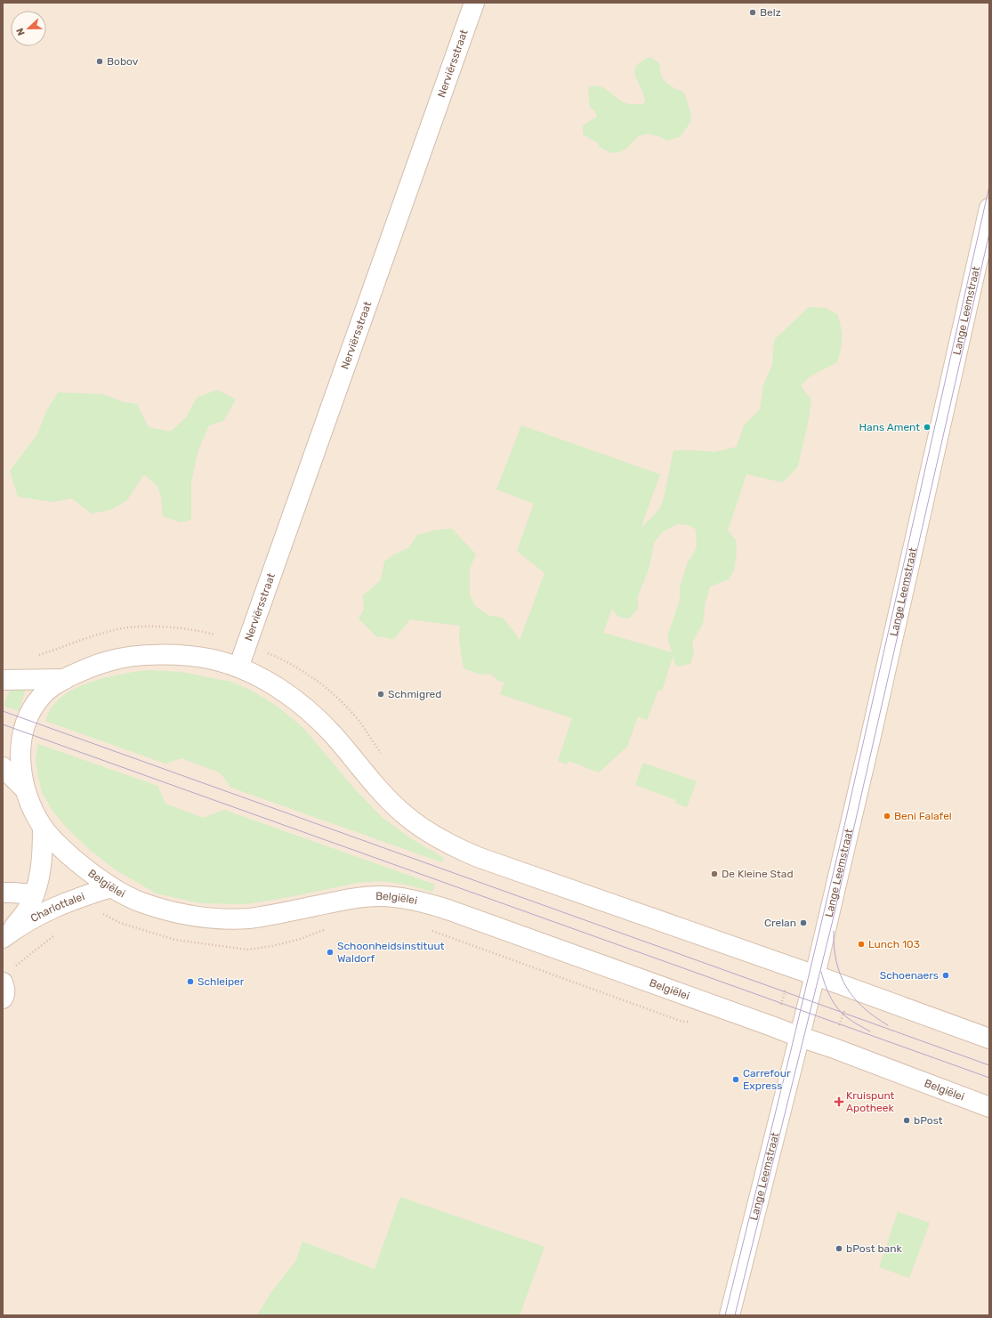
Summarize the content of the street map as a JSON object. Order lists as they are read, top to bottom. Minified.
{"streets":{"street":["Nerviërsstraat","Lange Leemstraat","Belgiëlei","Charlottalei"]},"crossings":[["Nerviërsstraat","Belgiëlei"],["Lange Leemstraat","Belgiëlei"],["Belgiëlei","Charlottalei"]],"places":{"other":["Belz","Bobov","Hans Ament","Schmigred","Beni Falafel","De Kleine Stad","Crelan","Lunch 103","Schoonheidsinstituut Waldorf","Schoenaers","Schleiper","Carrefour Express","bPost","bPost bank"],"health":["Kruispunt Apotheek"]},"north":"left"}
